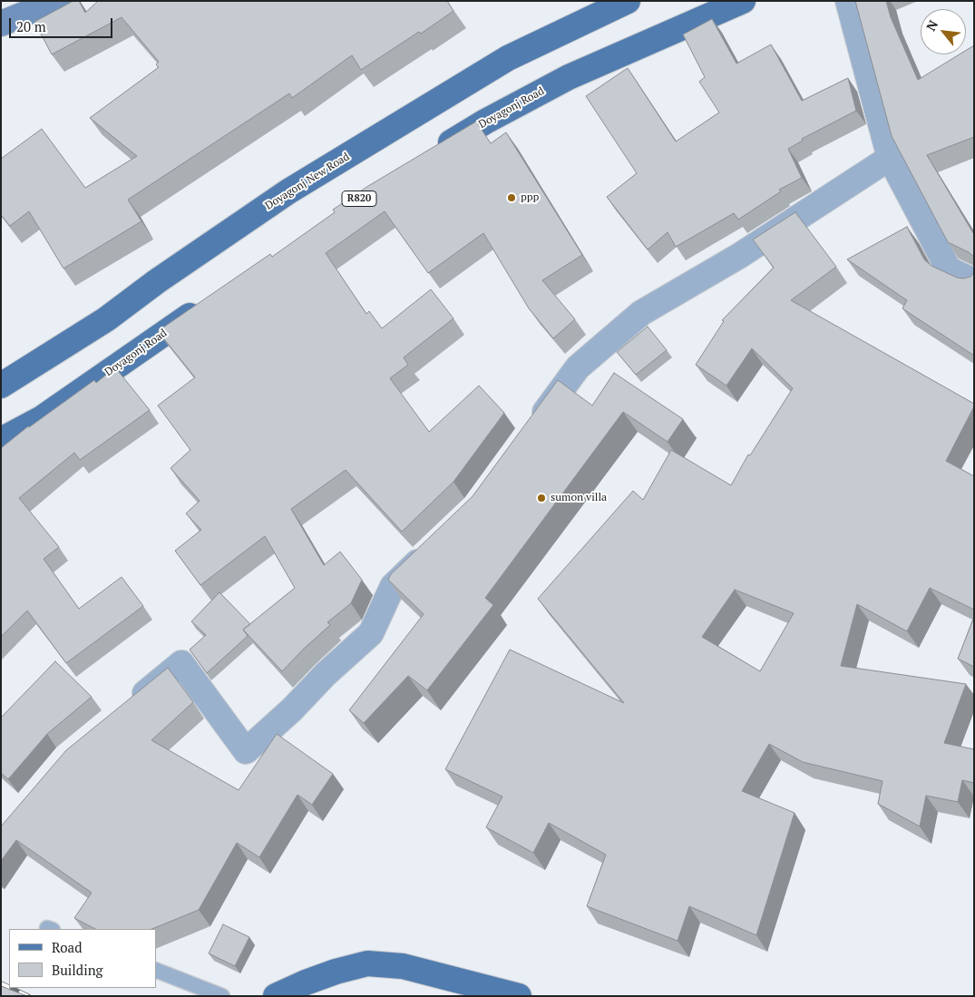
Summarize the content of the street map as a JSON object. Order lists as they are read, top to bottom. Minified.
{"streets":{"main road":["Doyagonj Road","Doyagonj New Road"]},"places":["ppp","sumon villa"],"legend":["Road","Building"],"scale_bar":"20 m","north":"top left"}
